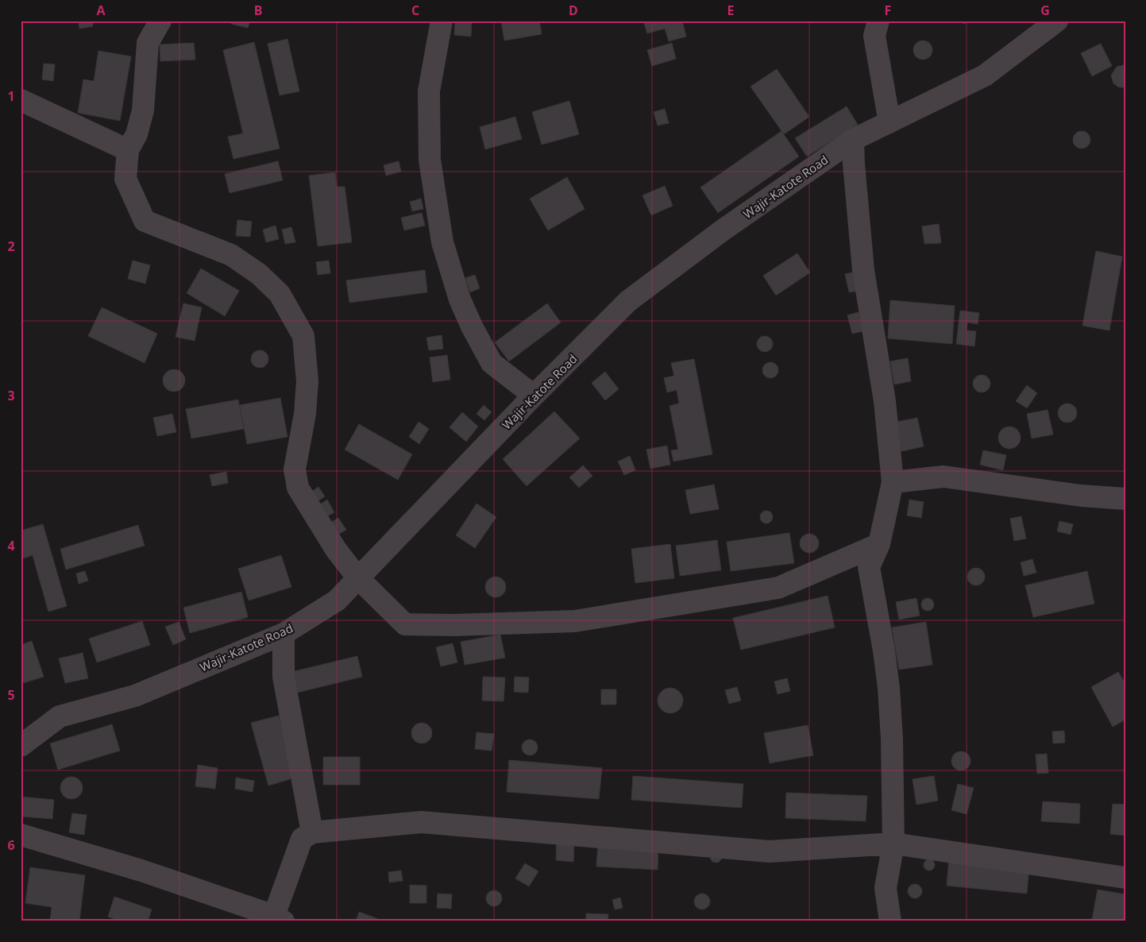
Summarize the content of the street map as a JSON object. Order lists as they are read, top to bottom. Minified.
{"streets":{"street":["Wajir-Katote Road"]},"grid":{"columns":["A","B","C","D","E","F","G"],"rows":["1","2","3","4","5","6"]}}
